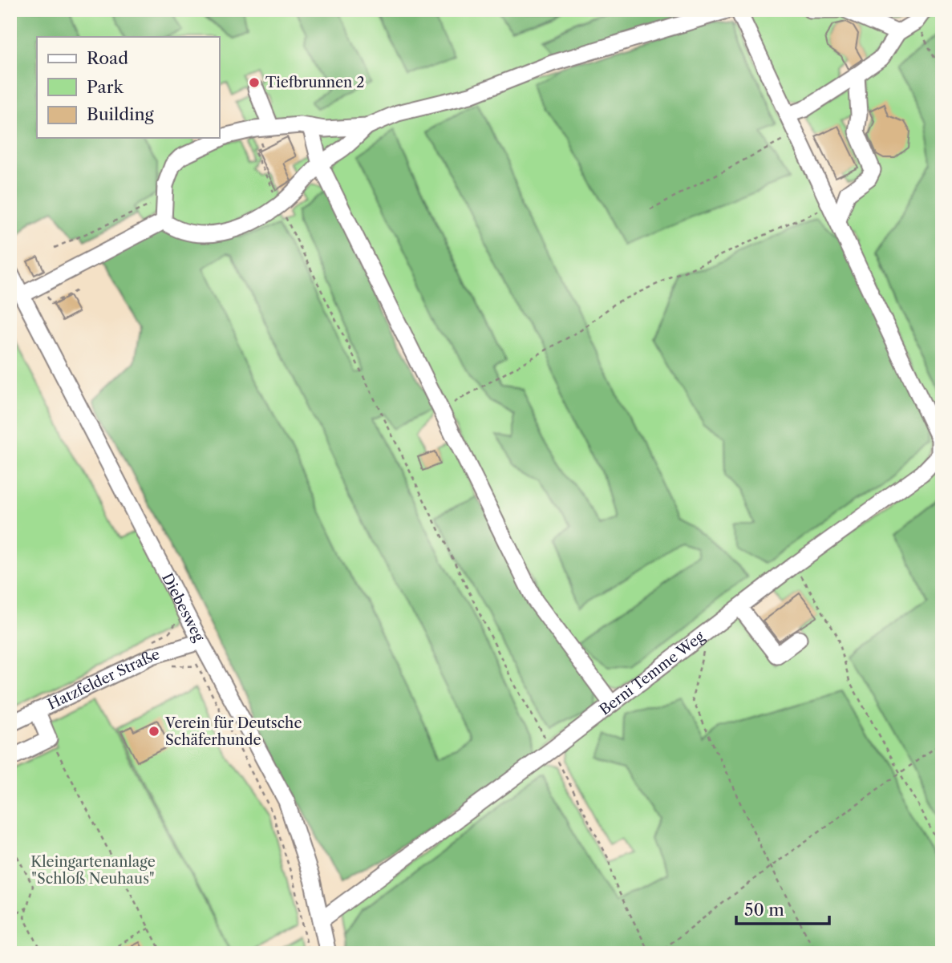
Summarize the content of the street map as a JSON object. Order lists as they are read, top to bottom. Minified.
{"streets":{"street":["Diebesweg","Berni Temme Weg","Hatzfelder Straße"]},"crossings":[["Diebesweg","Berni Temme Weg"],["Diebesweg","Hatzfelder Straße"]],"parks":["Kleingartenanlage \"Schloß Neuhaus\""],"places":["Tiefbrunnen 2","Verein für Deutsche Schäferhunde"],"legend":["Road","Park","Building"],"scale_bar":"50 m"}
